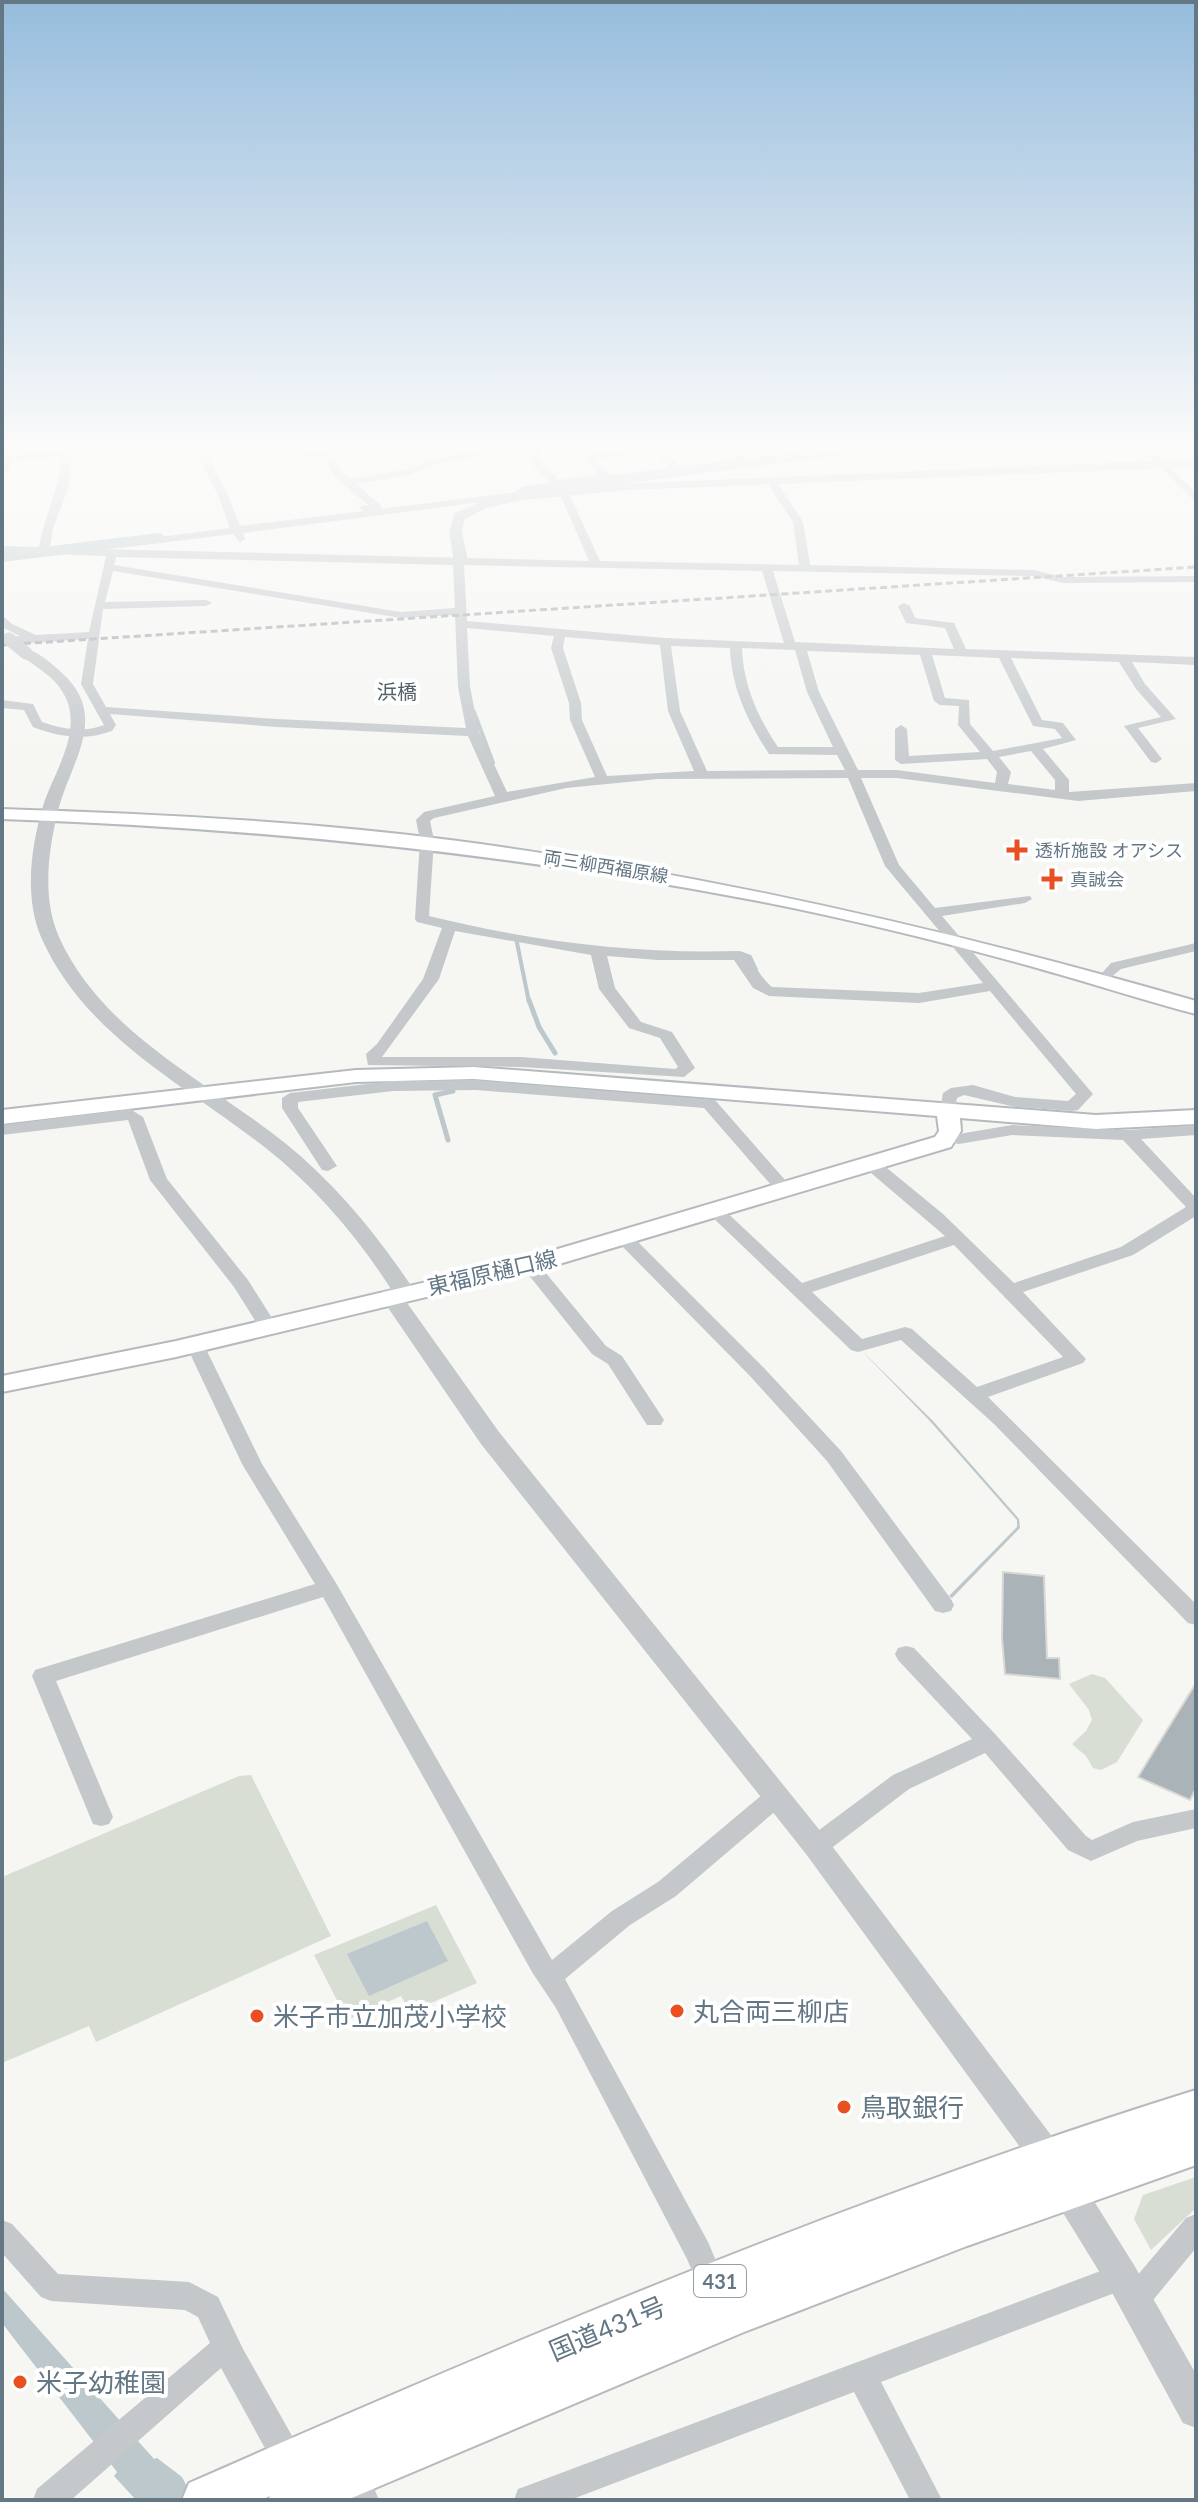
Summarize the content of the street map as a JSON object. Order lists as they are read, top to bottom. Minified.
{"streets":{"highway":["431","国道431号"],"main road":["両三柳西福原線","東福原樋口線"]},"districts":["浜橋"],"places":{"health":["透析施設 オアシス","真誠会"],"other":["丸合両三柳店","米子市立加茂小学校","鳥取銀行","米子幼稚園"]}}
